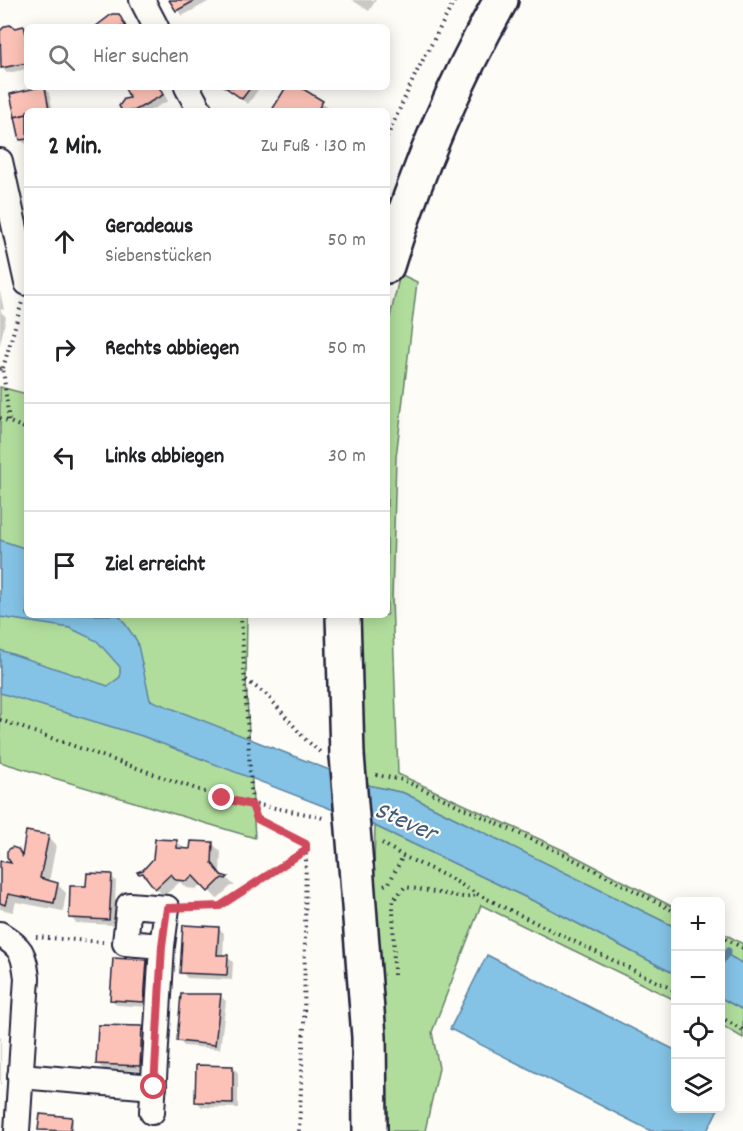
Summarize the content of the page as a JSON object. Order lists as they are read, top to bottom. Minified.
{"water":["Stever"],"page":{"search":"Hier suchen","heading":["2 Min.","Zu Fuß · 130 m"],"list":[["Geradeaus","Siebenstücken","50 m"],["Rechts abbiegen","50 m"],["Links abbiegen","30 m"],"Ziel erreicht"],"map_buttons":["+","−"]}}
